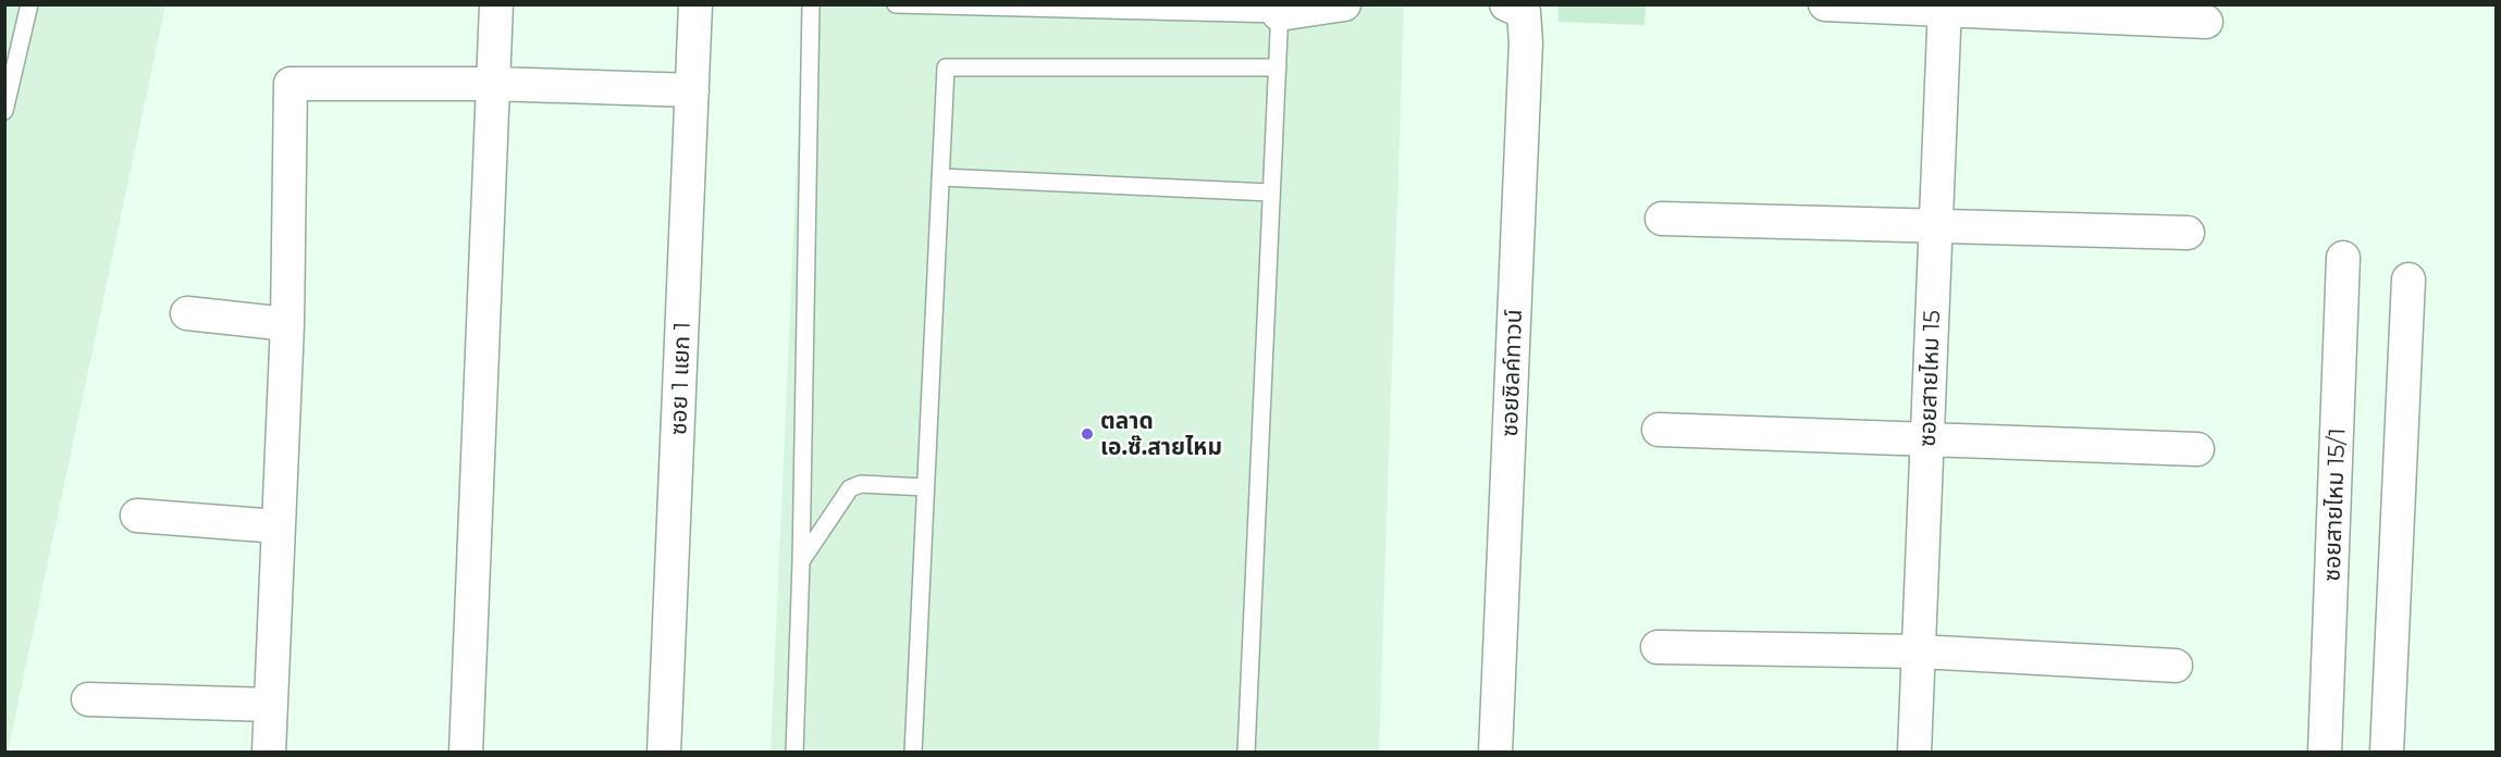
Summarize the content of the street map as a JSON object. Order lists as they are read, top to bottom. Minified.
{"streets":{"street":["ซอยซิลค์ทาวน์","ซอย 1 แยก 1","ซอยสายไหม 15","ซอยสายไหม 15/1"]},"places":["ตลาด เอ.ซ๊.สายไหม"]}
